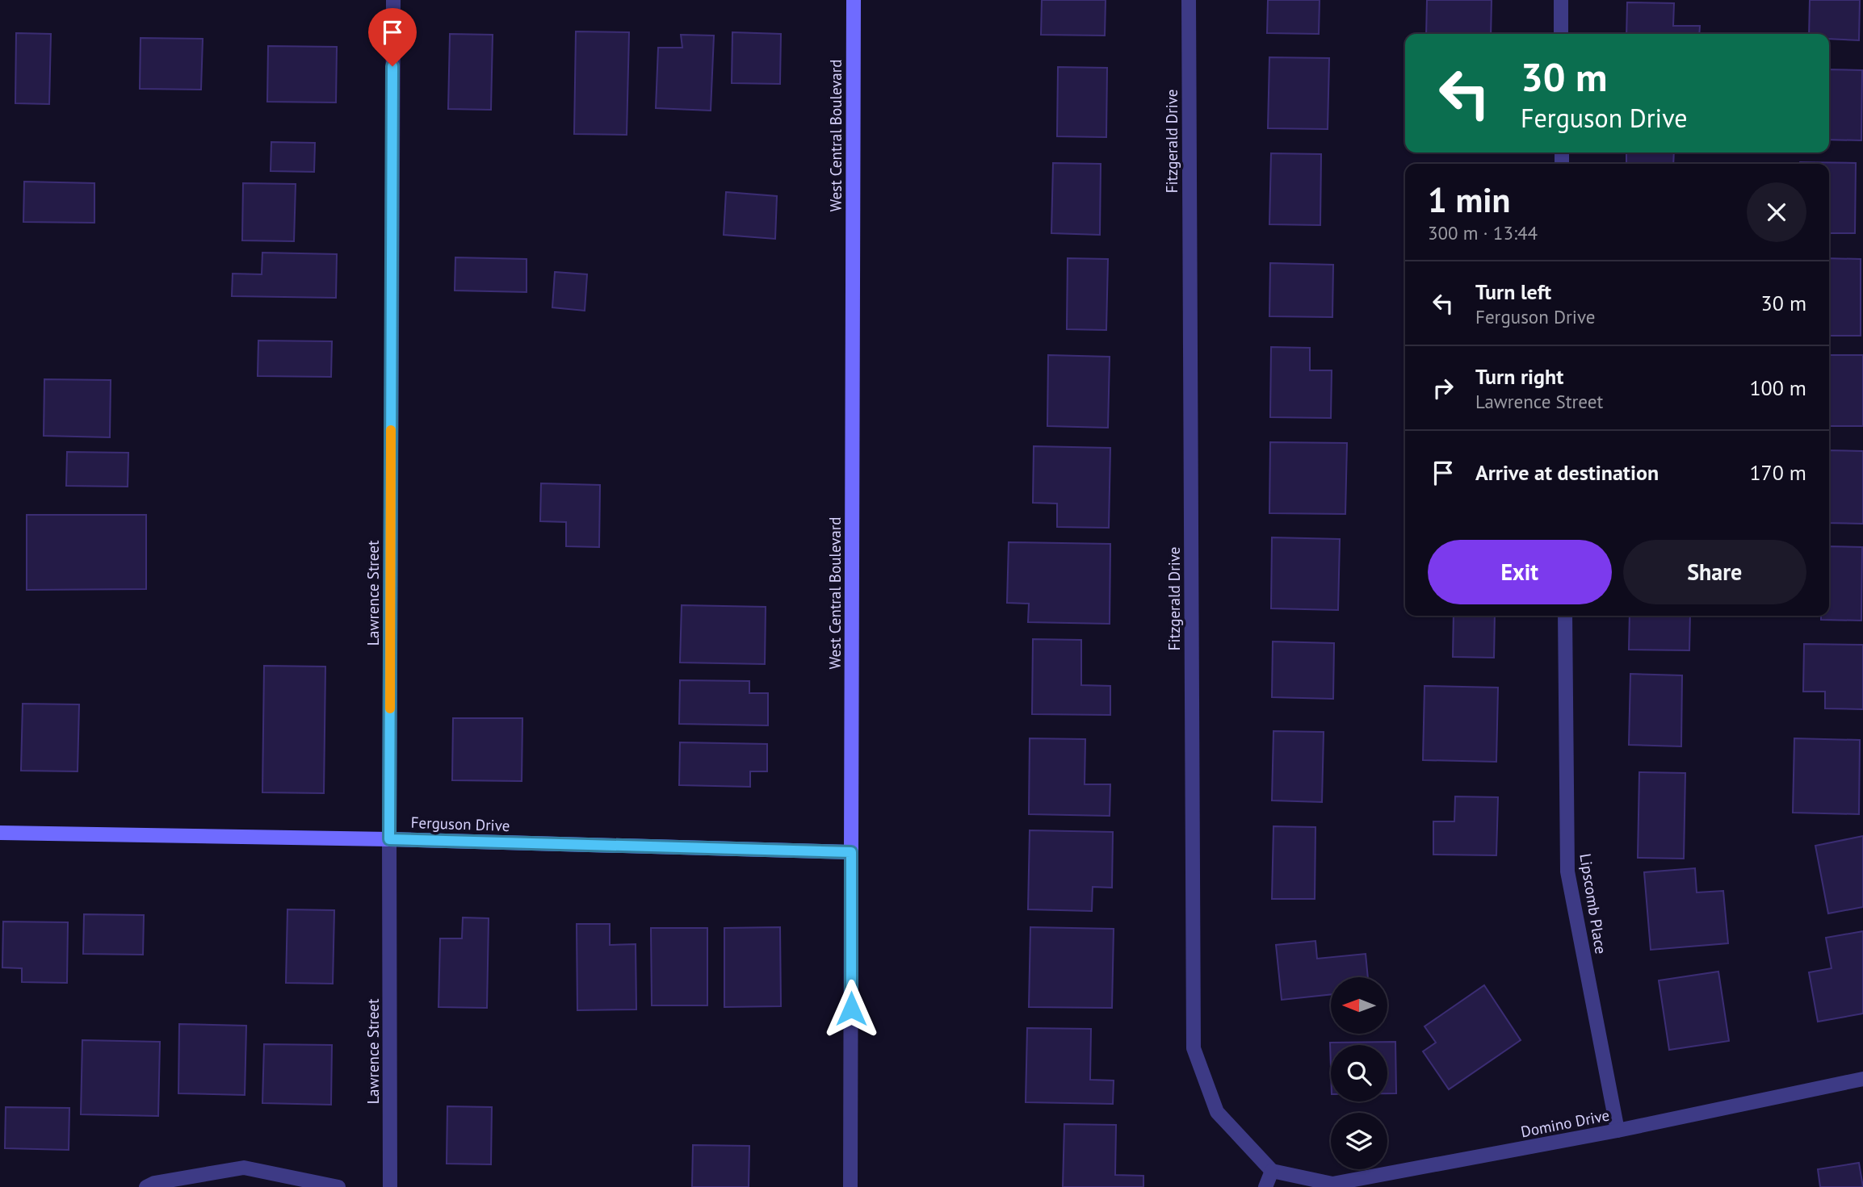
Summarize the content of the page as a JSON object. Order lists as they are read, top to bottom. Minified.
{"streets":{"street":["West Central Boulevard","Fitzgerald Drive","Lawrence Street","Ferguson Drive","Lipscomb Place","Domino Drive"]},"crossings":[["West Central Boulevard","Ferguson Drive"],["Fitzgerald Drive","Domino Drive"],["Lawrence Street","Ferguson Drive"],["Lipscomb Place","Domino Drive"]],"north":"left","page":{"turn":["30 m","Ferguson Drive"],"heading":["1 min","300 m · 13:44"],"list":[{"name":"Turn left","note":"Ferguson Drive","value":"30 m"},{"name":"Turn right","note":"Lawrence Street","value":"100 m"},{"name":"Arrive at destination","value":"170 m"}],"buttons":["Exit","Share"]}}
